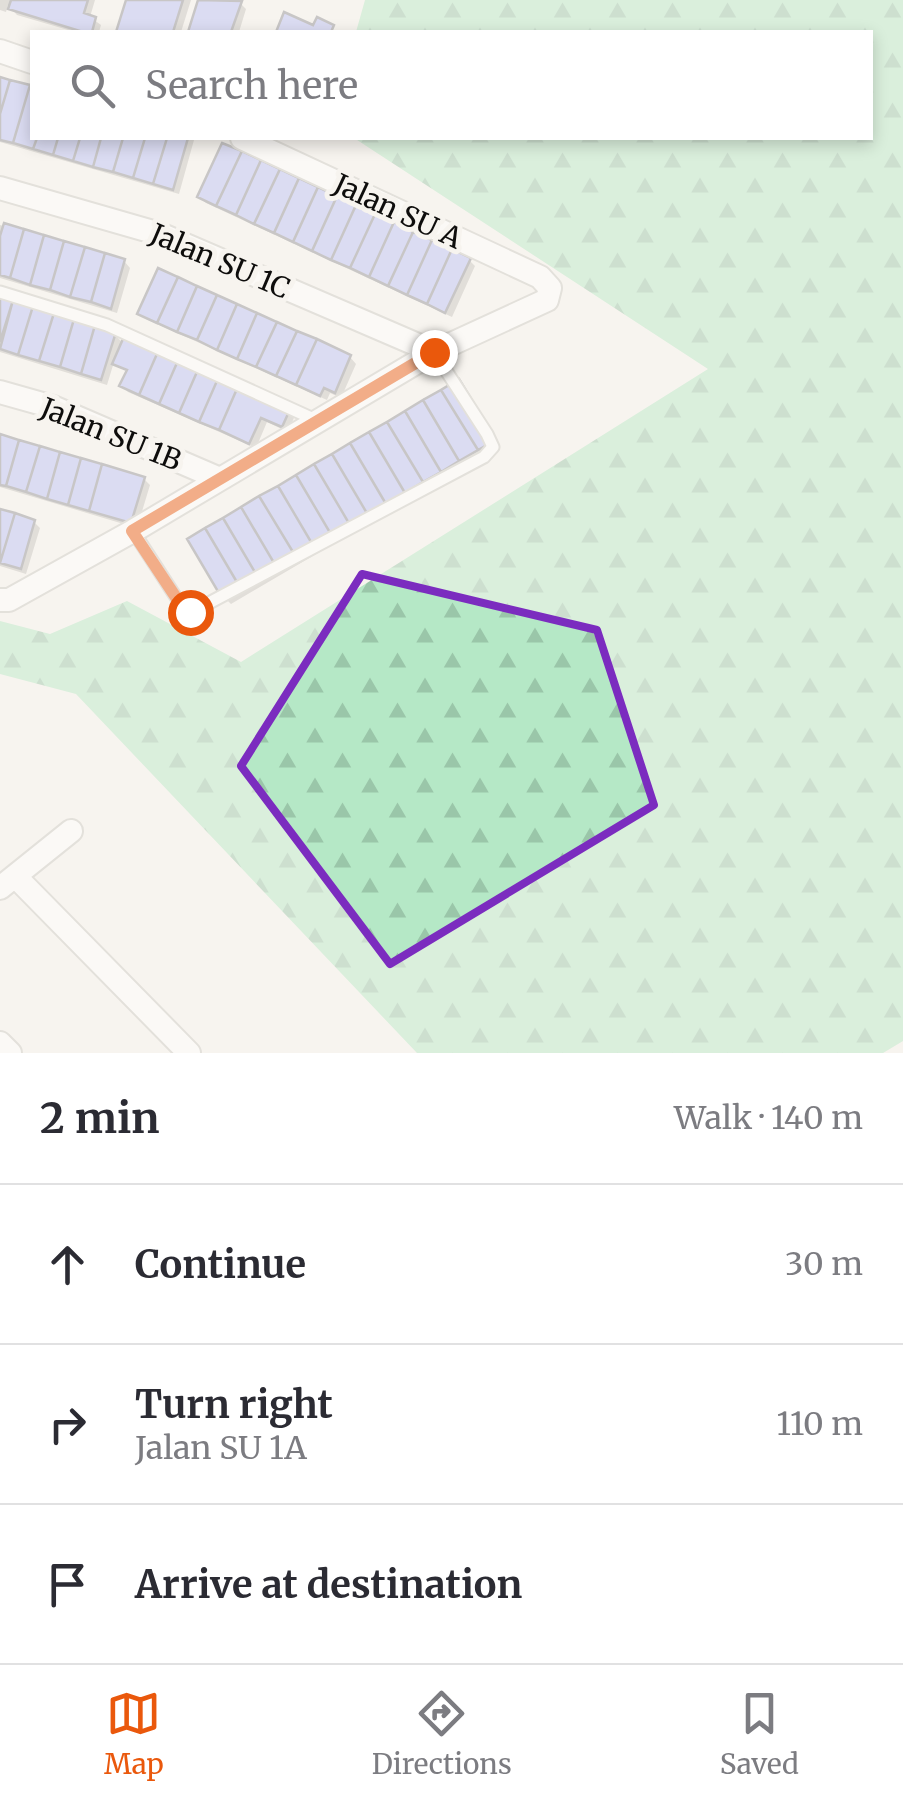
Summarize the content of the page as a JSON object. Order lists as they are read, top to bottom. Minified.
{"streets":{"street":["Jalan SU A","Jalan SU 1C","Jalan SU 1B"]},"crossings":[["Jalan SU A","Jalan SU 1C"]],"page":{"search":"Search here","heading":["2 min","Walk · 140 m"],"list":[["Continue","30 m"],["Turn right","Jalan SU 1A","110 m"],"Arrive at destination"],"nav":["Map","Directions","Saved"]}}
